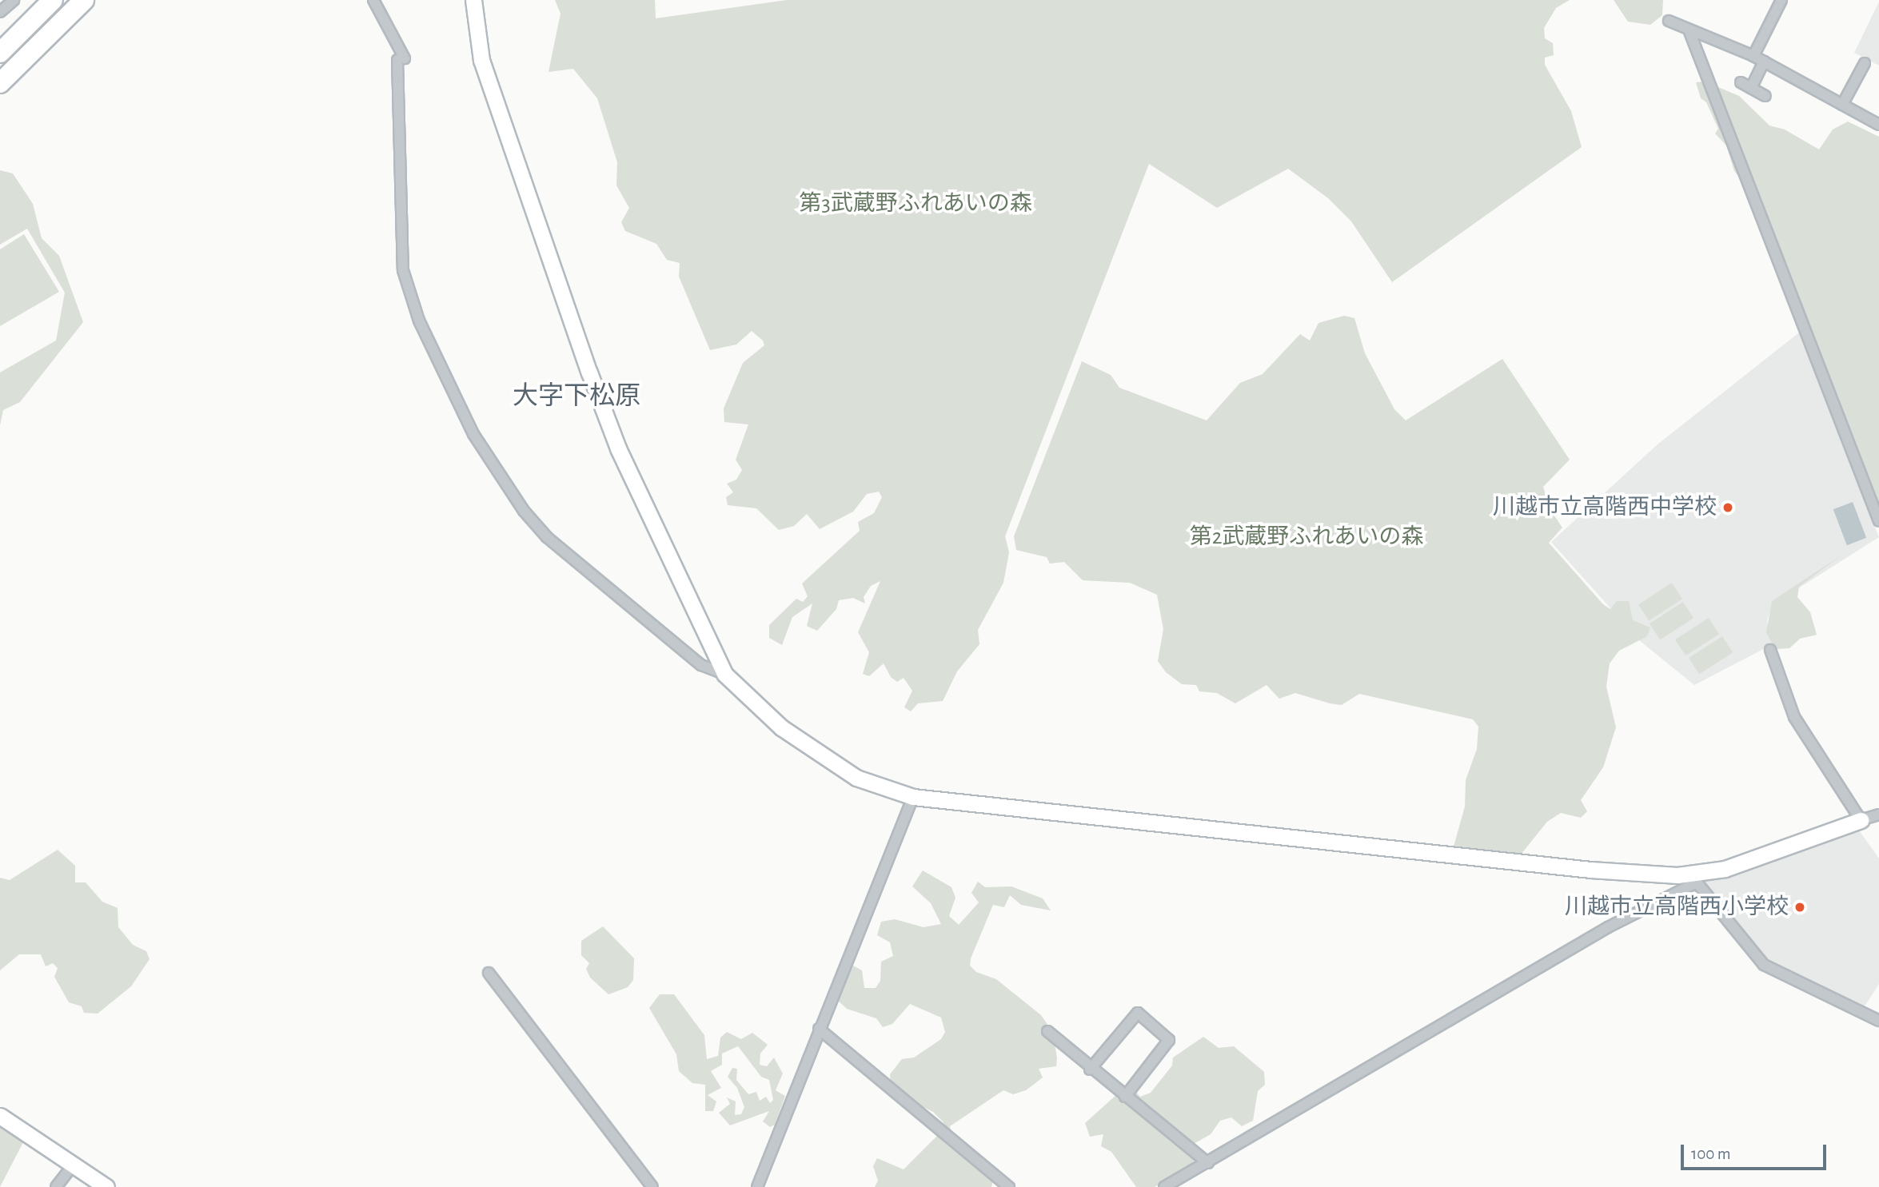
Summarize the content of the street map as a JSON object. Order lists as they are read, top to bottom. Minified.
{"districts":["大字下松原"],"parks":["第3武蔵野ふれあいの森","第2武蔵野ふれあいの森"],"places":["川越市立高階西中学校","川越市立高階西小学校"],"scale_bar":"100 m"}
